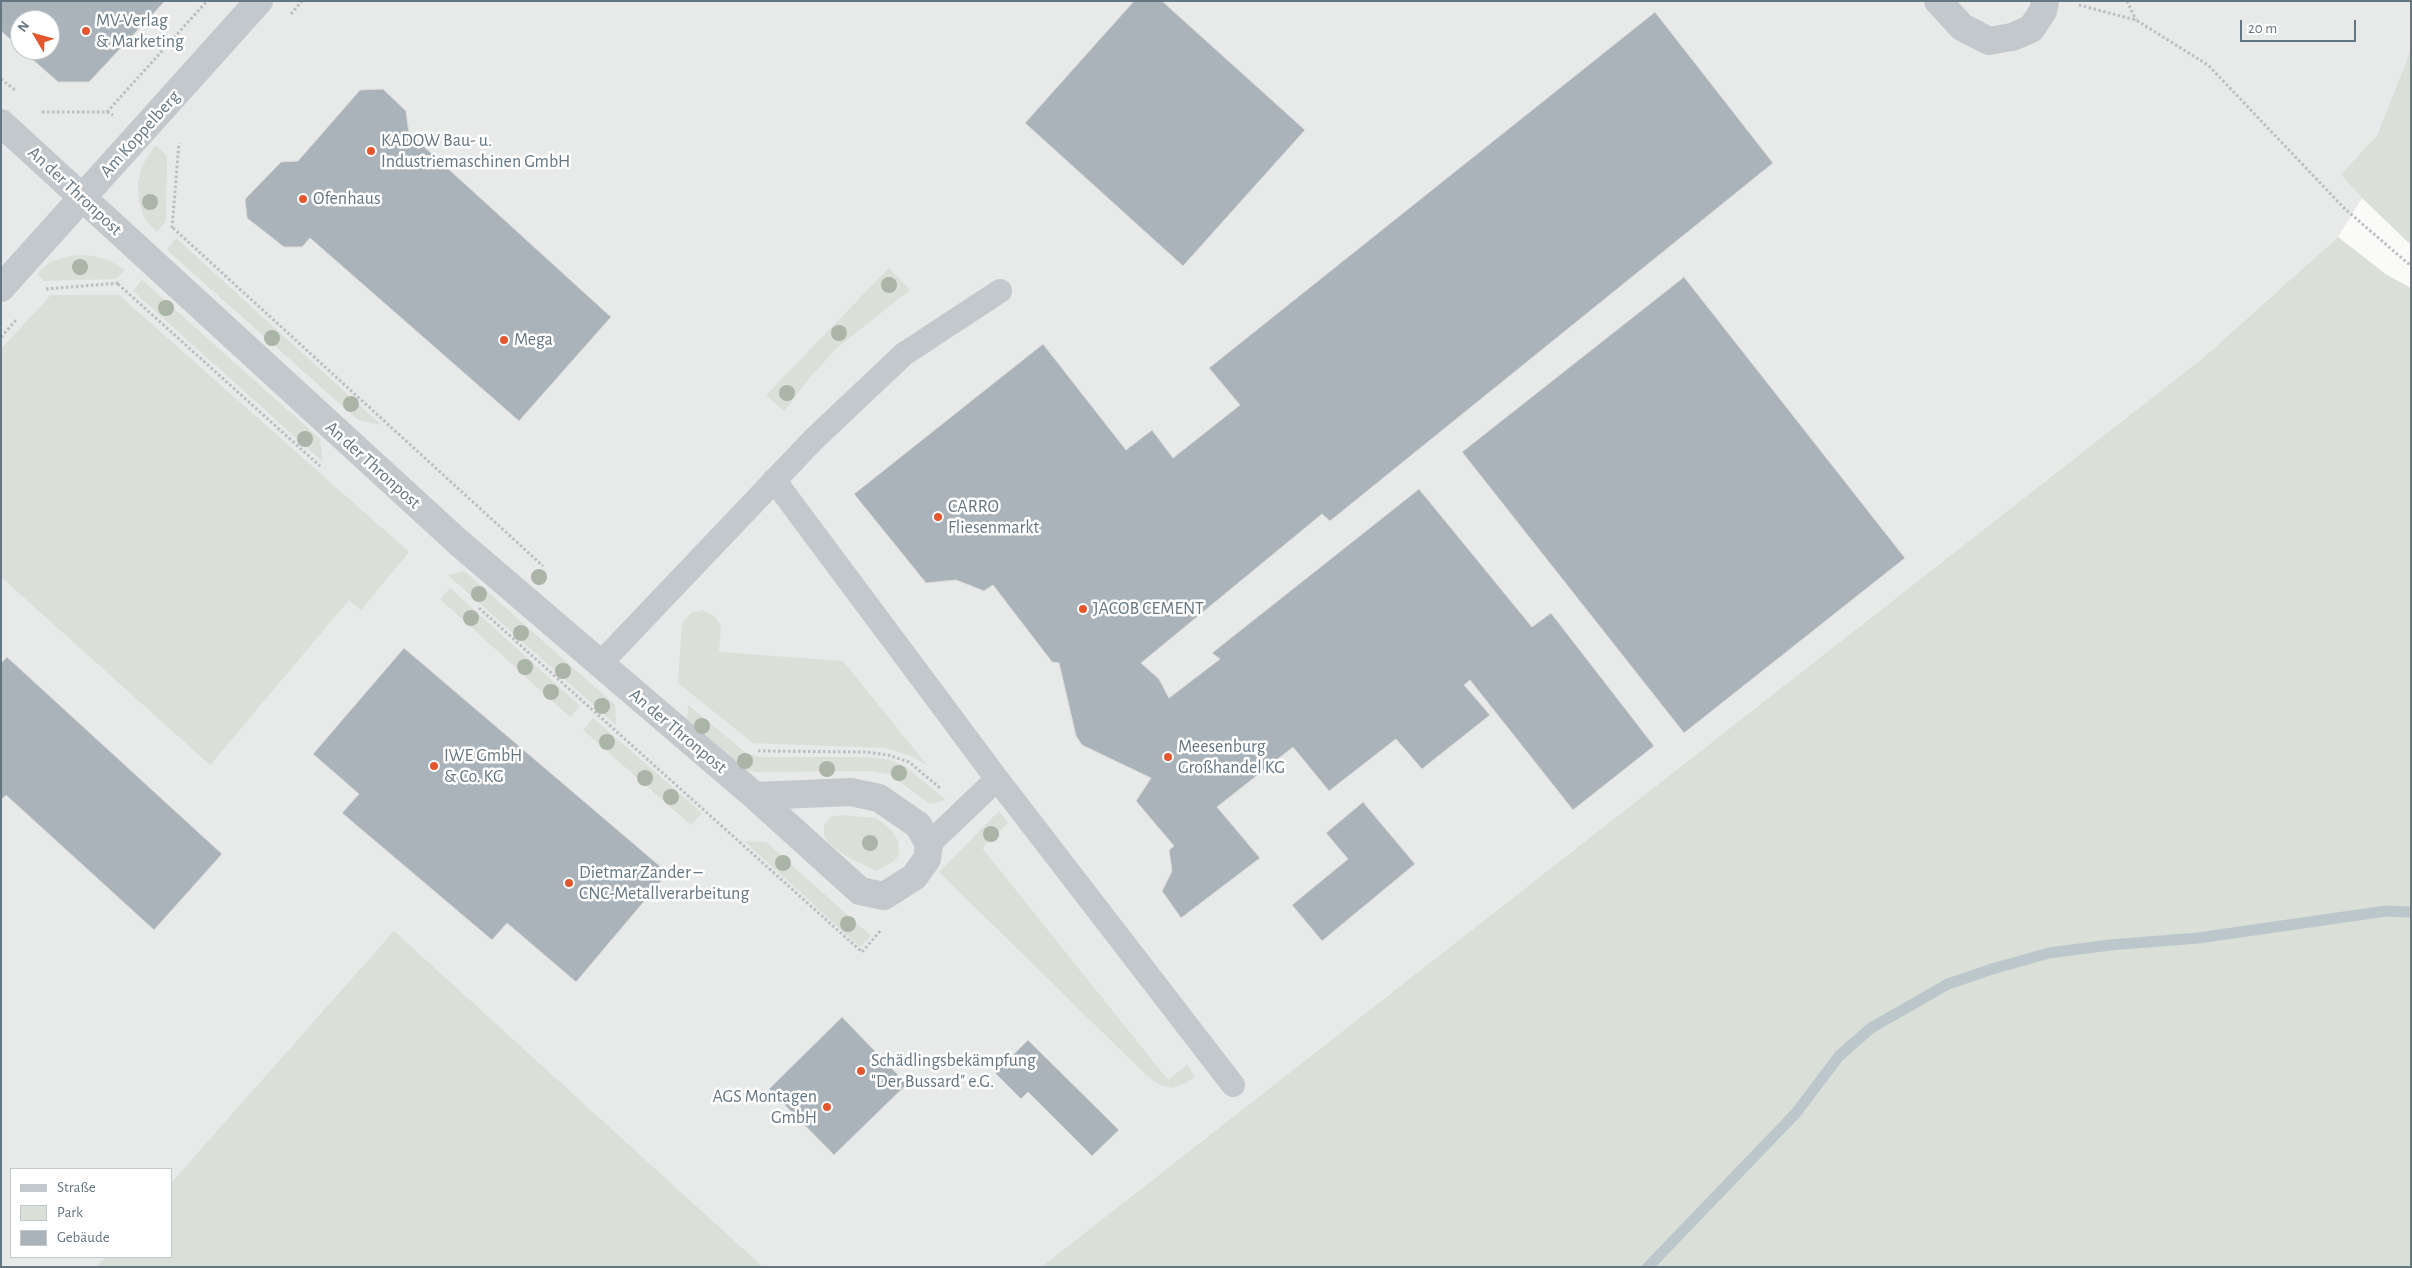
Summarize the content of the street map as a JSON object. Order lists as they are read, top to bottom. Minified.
{"streets":{"street":["Am Koppelberg","An der Thronpost"]},"crossings":[["Am Koppelberg","An der Thronpost"]],"places":["MV-Verlag & Marketing","KADOW Bau- u. Industriemaschinen GmbH","Ofenhaus","Mega","CARRO Fliesenmarkt","JACOB CEMENT","Meesenburg Großhandel KG","IWE GmbH & Co. KG","Dietmar Zander – CNC-Metallverarbeitung","Schädlingsbekämpfung \"Der Bussard\" e.G.","AGS Montagen GmbH"],"legend":["Straße","Park","Gebäude"],"scale_bar":"20 m","north":"top left"}
